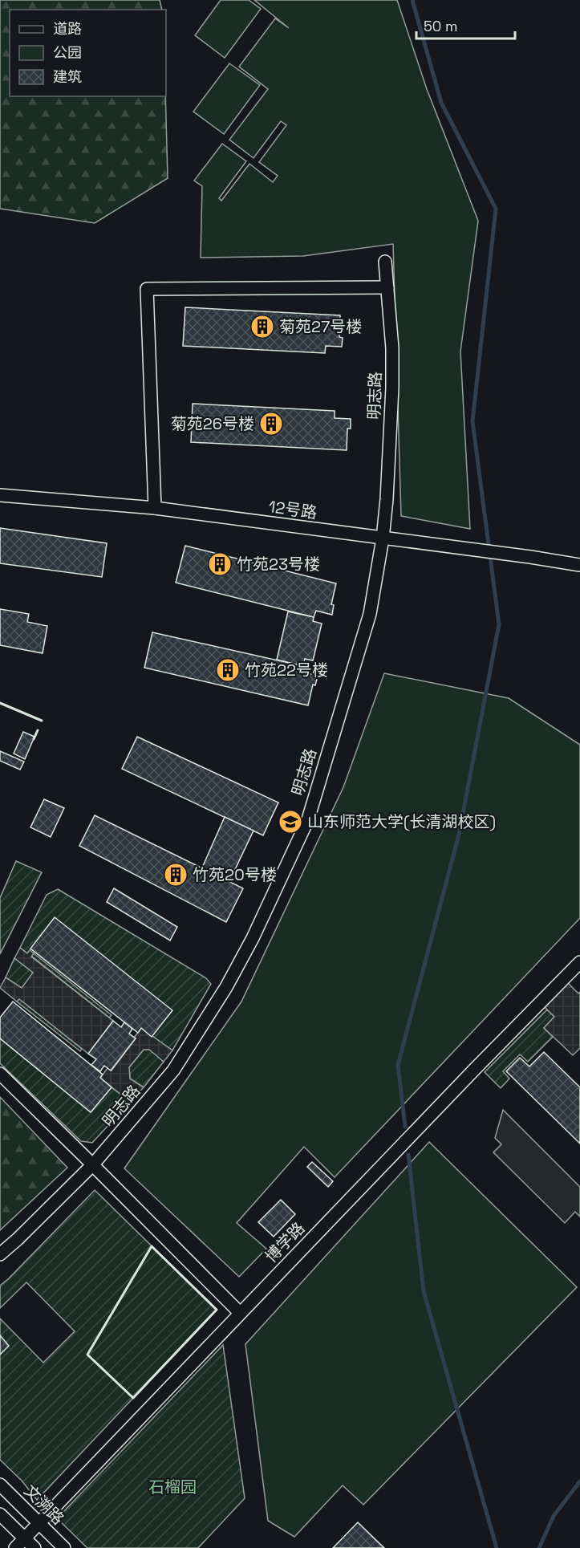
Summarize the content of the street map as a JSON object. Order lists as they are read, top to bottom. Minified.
{"streets":{"street":["明志路","12号路","博学路","文溯路"]},"crossings":[["明志路","12号路"],["博学路","文溯路"]],"parks":["石榴园"],"places":{"building":["菊苑27号楼","菊苑26号楼","竹苑23号楼","竹苑22号楼","竹苑20号楼"],"school or university":["山东师范大学(长清湖校区)"]},"legend":["道路","公园","建筑"],"scale_bar":"50 m"}
